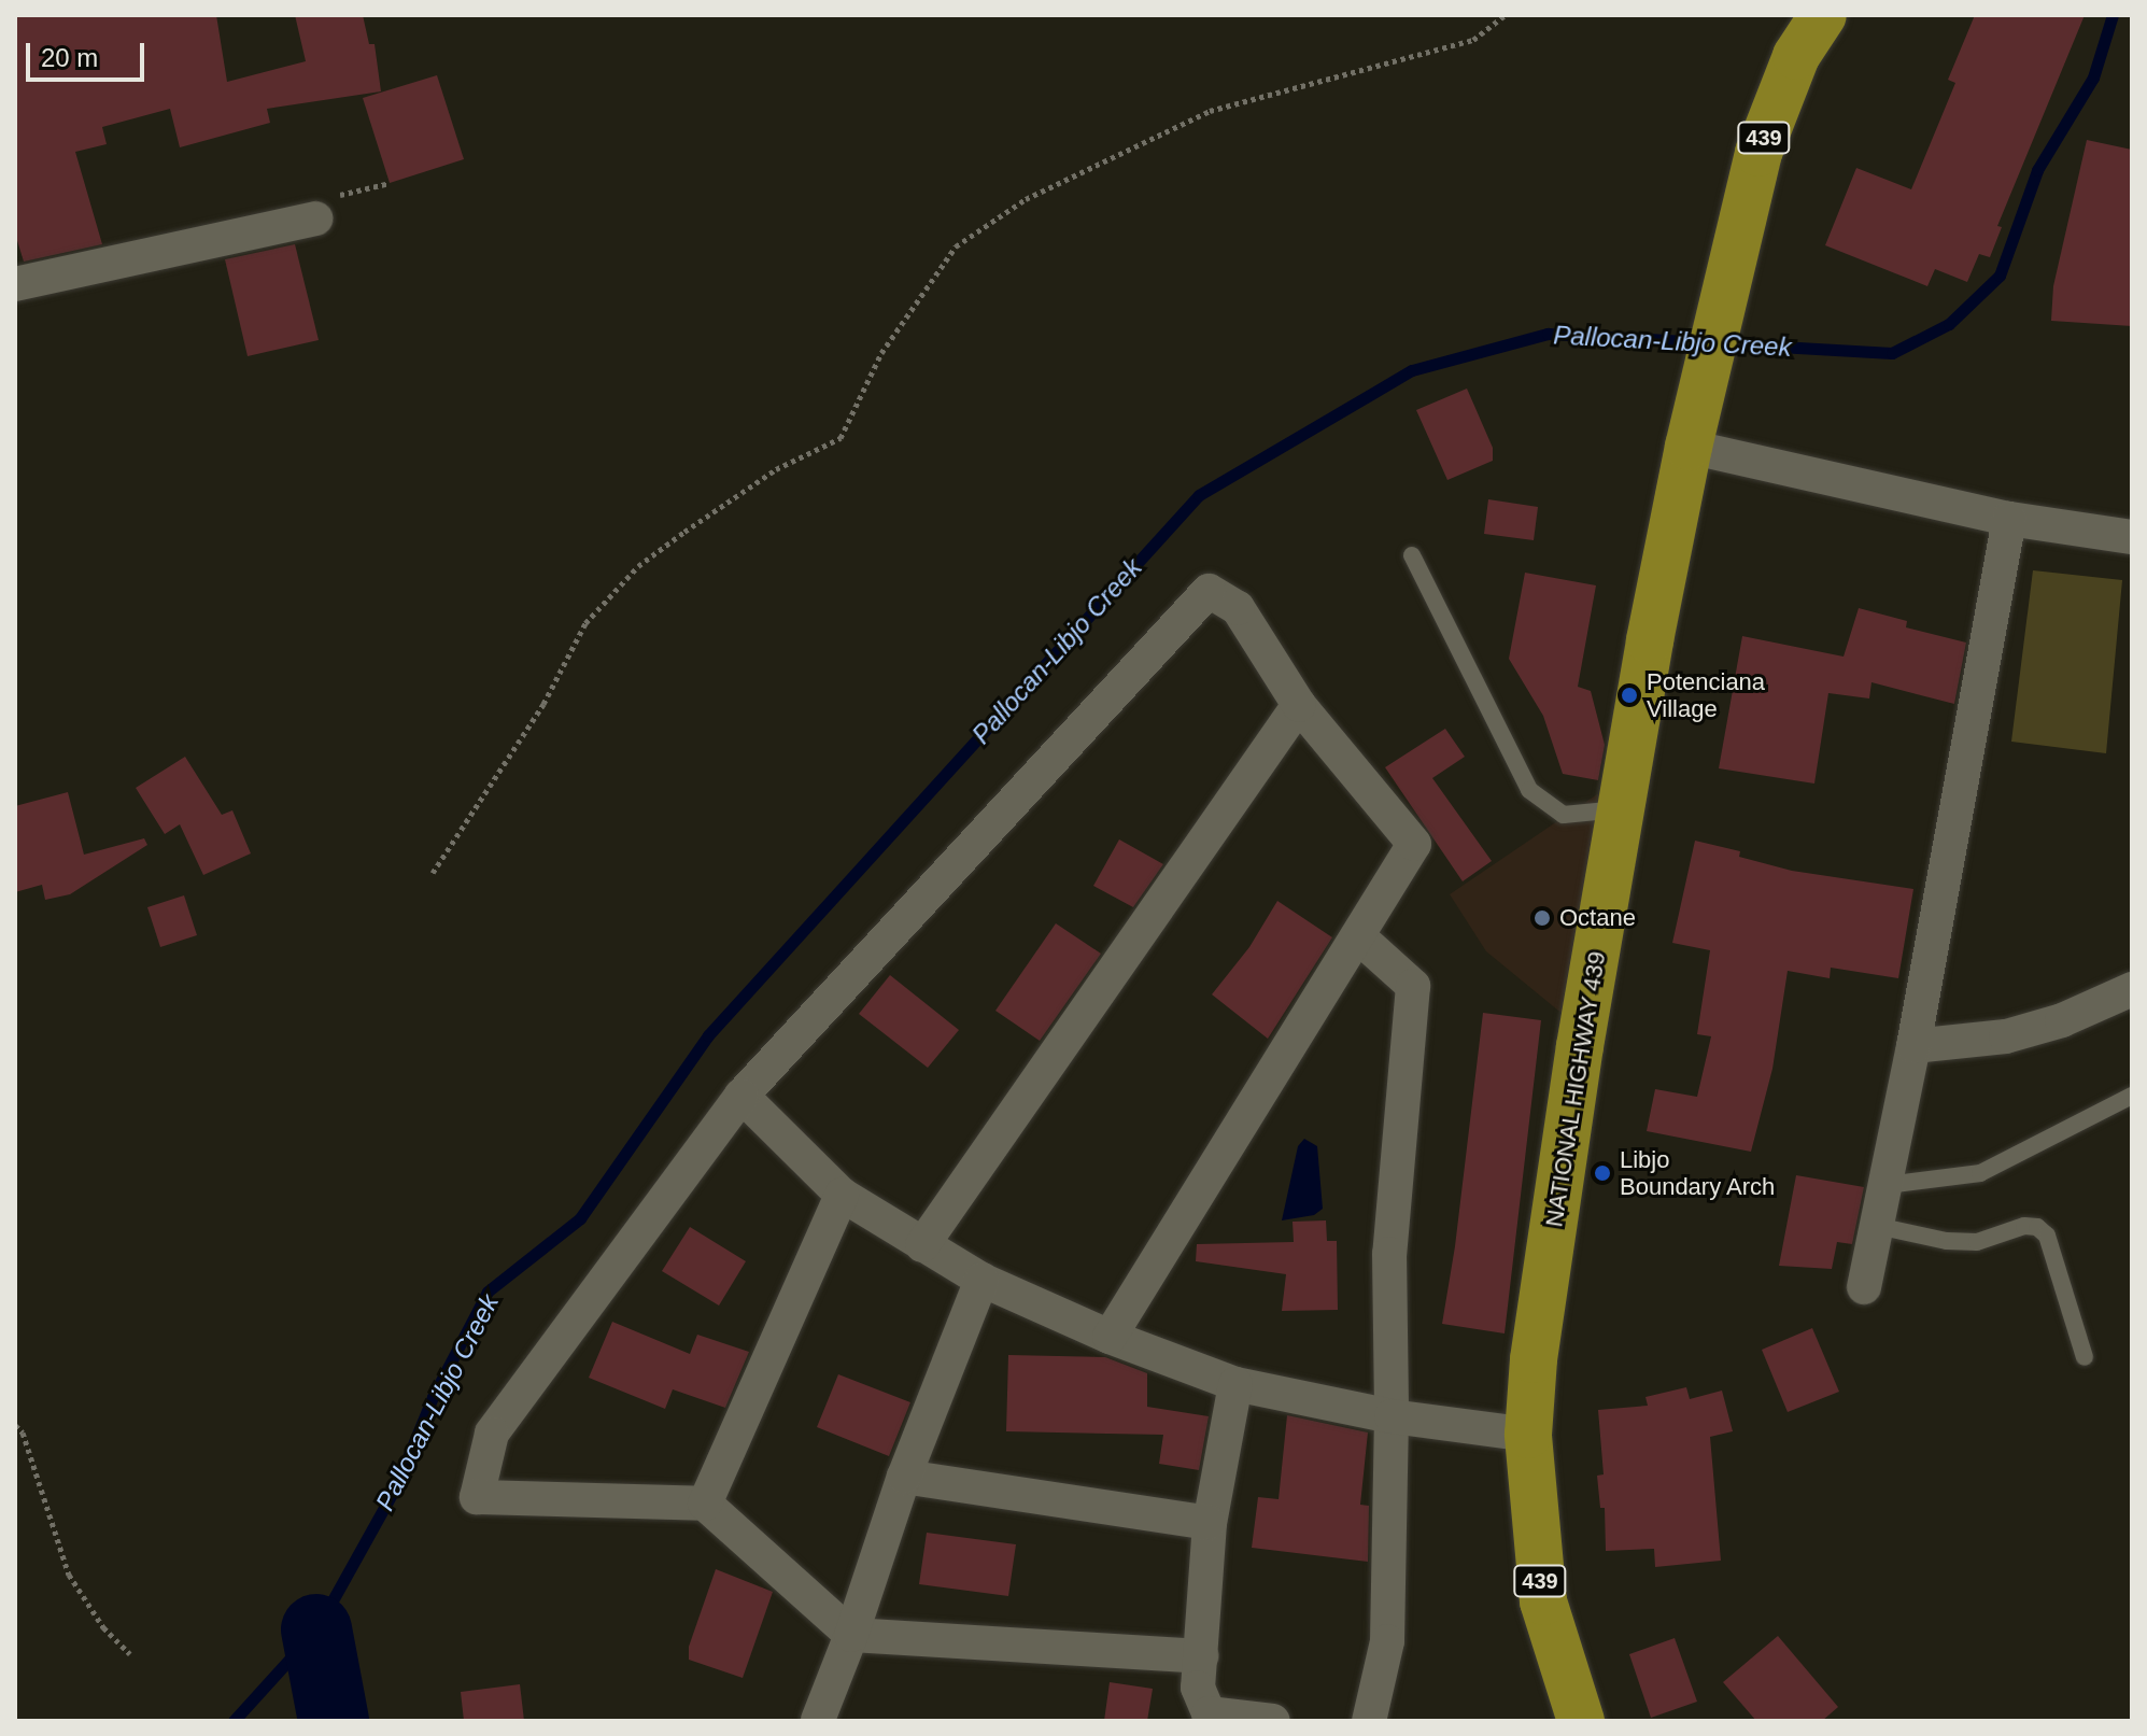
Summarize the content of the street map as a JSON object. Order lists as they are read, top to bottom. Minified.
{"streets":{"main road":["439","NATIONAL HIGHWAY 439"]},"water":["Pallocan-Libjo Creek"],"places":["Potenciana Village","Octane","Libjo Boundary Arch"],"scale_bar":"20 m"}
